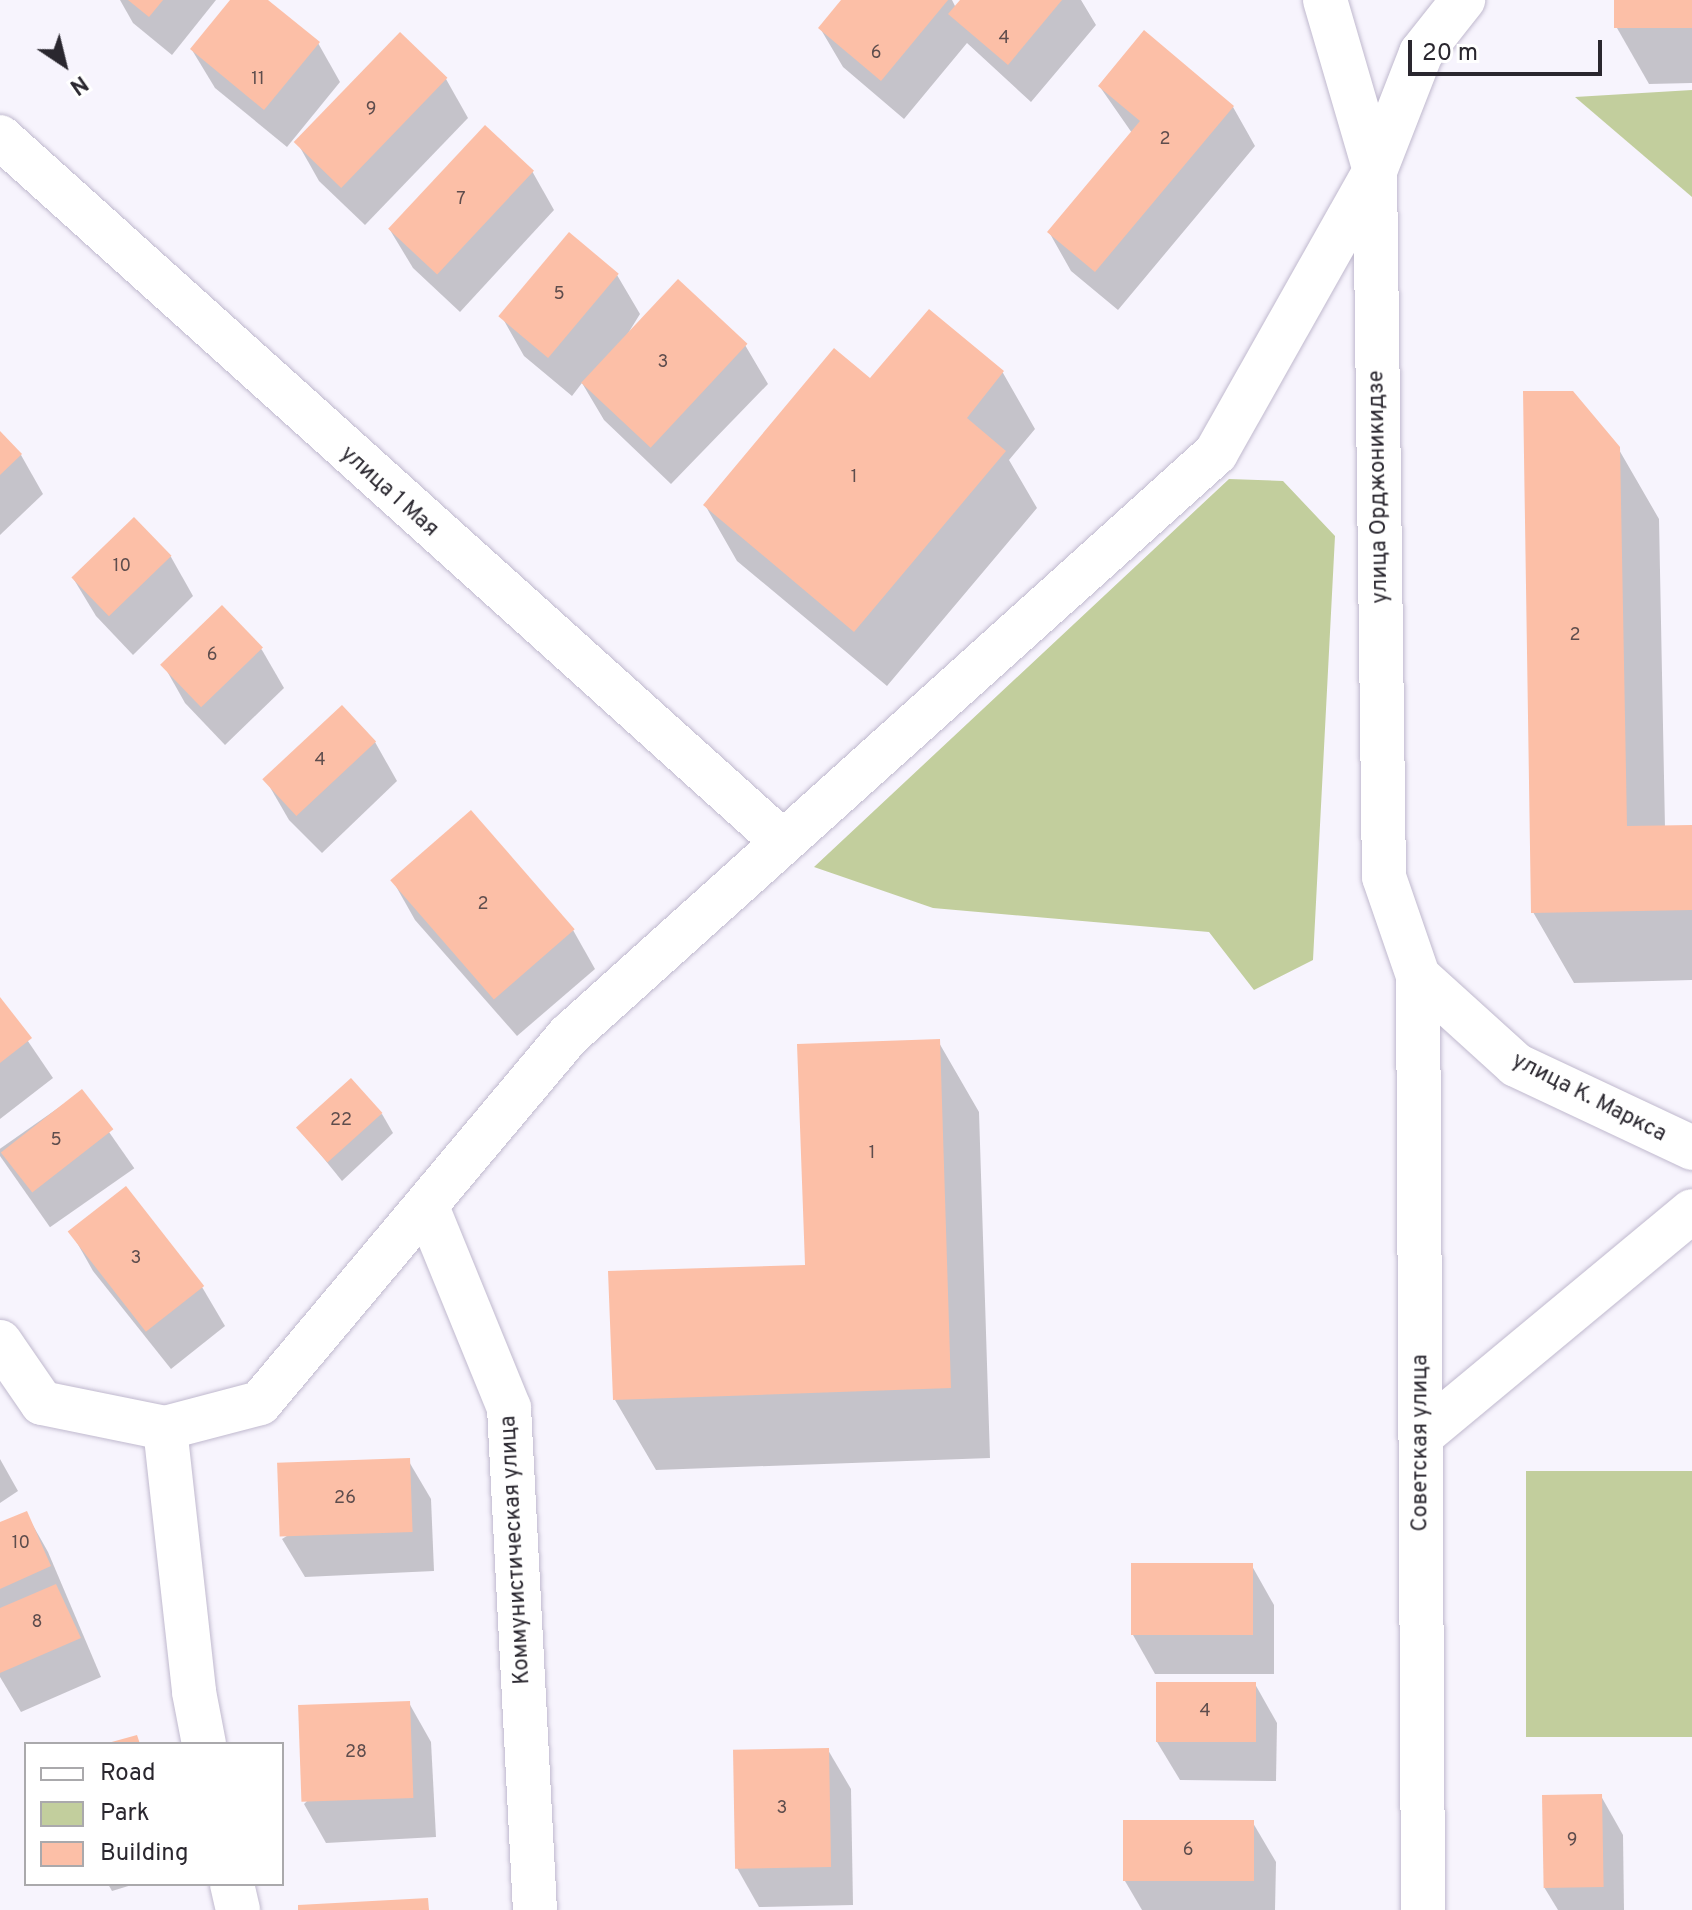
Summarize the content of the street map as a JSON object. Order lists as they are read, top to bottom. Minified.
{"streets":{"street":["улица Орджоникидзе","улица 1 Мая","улица К. Маркса","Советская улица","Коммунистическая улица"]},"crossings":[["улица Орджоникидзе","улица К. Маркса"],["улица Орджоникидзе","Советская улица"],["улица К. Маркса","Советская улица"]],"house_numbers":["4","6","11","9","2","7","5","3","1","10","2","6","4","2","22","5","1","3","26","10","8","4","28","3","9","6"],"legend":["Road","Park","Building"],"scale_bar":"20 m","north":"bottom right"}
